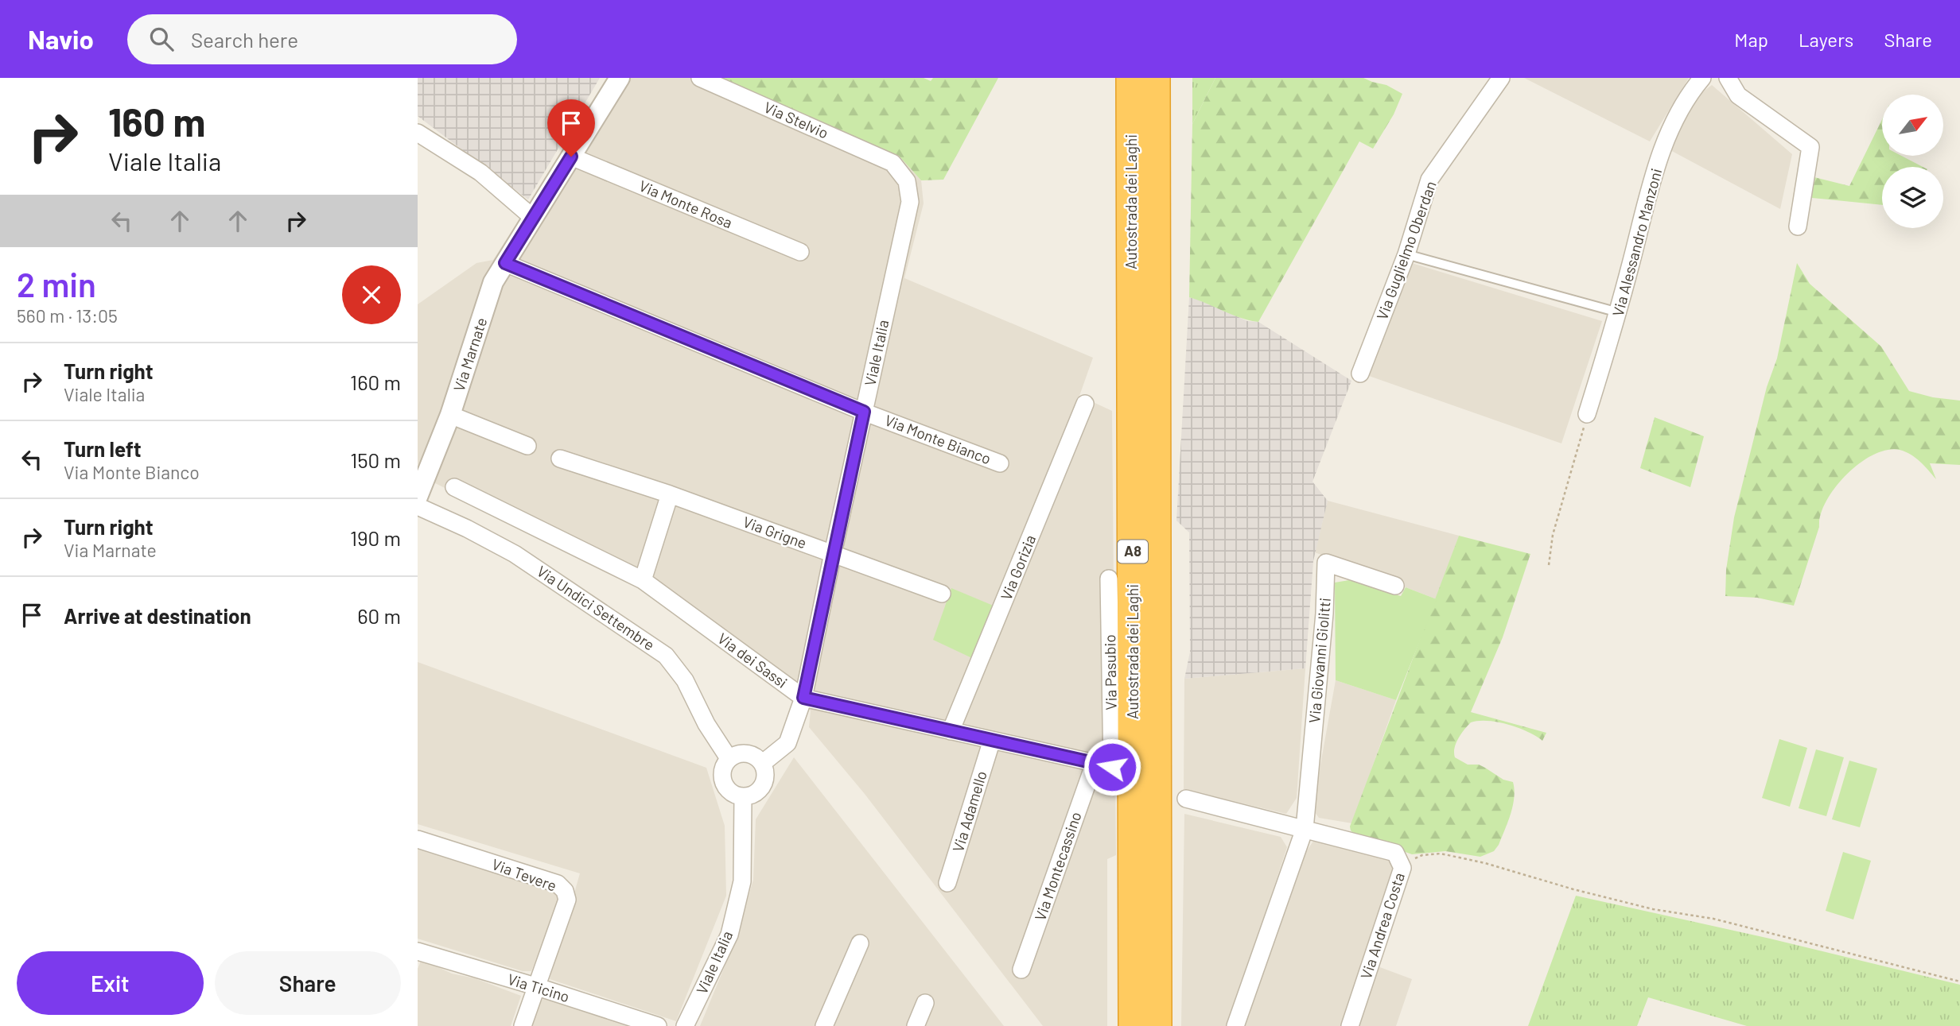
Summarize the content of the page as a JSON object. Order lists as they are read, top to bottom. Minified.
{"streets":{"highway":["Autostrada dei Laghi","A8"],"street":["Via Stelvio","Via Monte Rosa","Via Alessandro Manzoni","Via Guglielmo Oberdan","Viale Italia","Via Marnate","Via Monte Bianco","Via Grigne","Via Gorizia","Via Undici Settembre","Via dei Sassi","Via Giovanni Giolitti","Via Pasubio","Via Adamello","Via Montecassino","Via Tevere","Via Andrea Costa","Via Ticino"]},"crossings":[["Via Stelvio","Viale Italia"],["Via Monte Rosa","Via Marnate"],["Viale Italia","Via Monte Bianco"],["Viale Italia","Via Grigne"],["Viale Italia","Via Undici Settembre"],["Viale Italia","Via dei Sassi"],["Via Marnate","Via Monte Bianco"],["Via Gorizia","Via dei Sassi"],["Via dei Sassi","Via Pasubio"],["Via dei Sassi","Via Adamello"],["Via dei Sassi","Via Montecassino"],["Via Giovanni Giolitti","Via Andrea Costa"],["Via Tevere","Via Ticino"]],"north":"top right","page":{"header":"Navio","search":"Search here","nav":["Map","Layers","Share"],"turn":["160 m","Viale Italia"],"heading":["2 min","560 m · 13:05"],"list":[{"name":"Turn right","note":"Viale Italia","value":"160 m"},{"name":"Turn left","note":"Via Monte Bianco","value":"150 m"},{"name":"Turn right","note":"Via Marnate","value":"190 m"},{"name":"Arrive at destination","value":"60 m"}],"buttons":["Exit","Share"]}}
